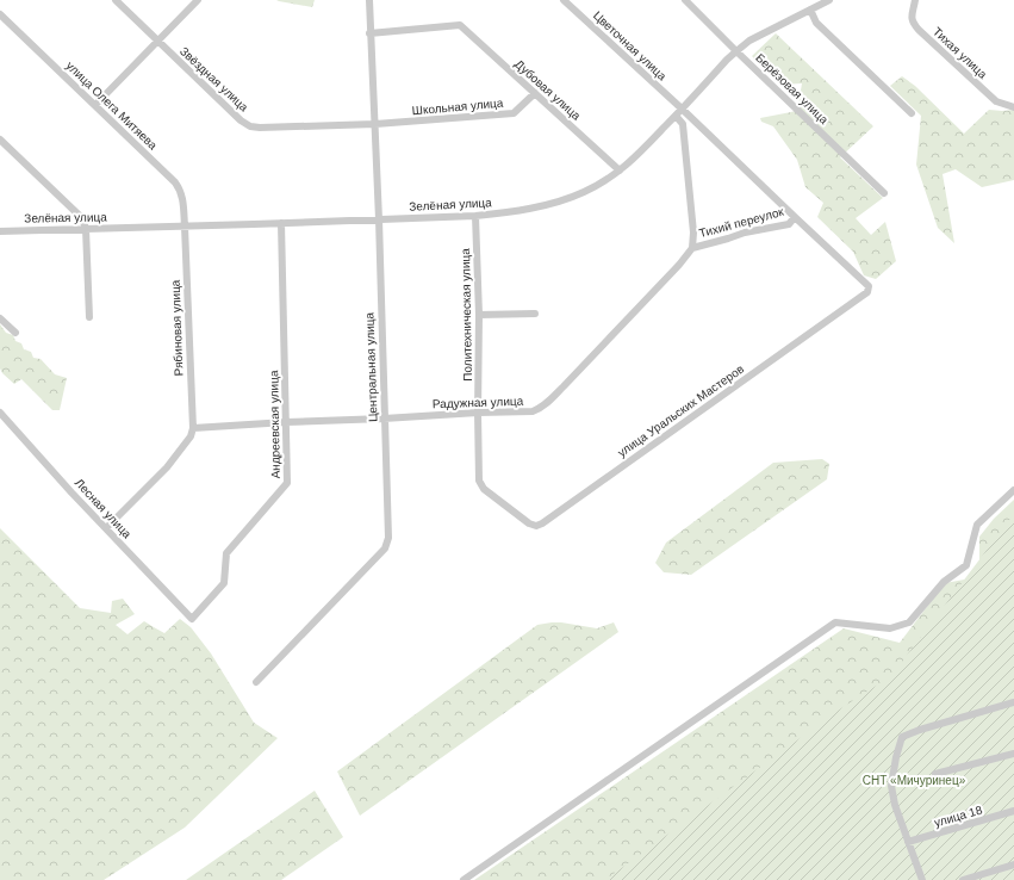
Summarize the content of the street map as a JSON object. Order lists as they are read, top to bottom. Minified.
{"streets":{"street":["Цветочная улица","Тихая улица","Звёздная улица","Берёзовая улица","Дубовая улица","улица Олега Митяева","Школьная улица","Зелёная улица","Тихий переулок","Политехническая улица","Рябиновая улица","Центральная улица","Радужная улица","улица Уральских Мастеров","Андреевская улица","Лесная улица","улица 18"]},"crossings":[["Цветочная улица","Зелёная улица"],["Цветочная улица","Тихий переулок"],["Цветочная улица","улица Уральских Мастеров"],["Звёздная улица","Школьная улица"],["Звёздная улица","Центральная улица"],["Берёзовая улица","Зелёная улица"],["Дубовая улица","Школьная улица"],["Дубовая улица","Зелёная улица"],["Дубовая улица","Центральная улица"],["улица Олега Митяева","Зелёная улица"],["улица Олега Митяева","Рябиновая улица"],["Школьная улица","Центральная улица"],["Зелёная улица","Политехническая улица"],["Зелёная улица","Рябиновая улица"],["Зелёная улица","Центральная улица"],["Зелёная улица","Андреевская улица"],["Тихий переулок","Радужная улица"],["Тихий переулок","улица Уральских Мастеров"],["Политехническая улица","Радужная улица"],["Политехническая улица","улица Уральских Мастеров"],["Рябиновая улица","Радужная улица"],["Центральная улица","Радужная улица"],["Радужная улица","улица Уральских Мастеров"],["Радужная улица","Андреевская улица"],["Андреевская улица","Лесная улица"]],"parks":["СНТ «Мичуринец»"]}
